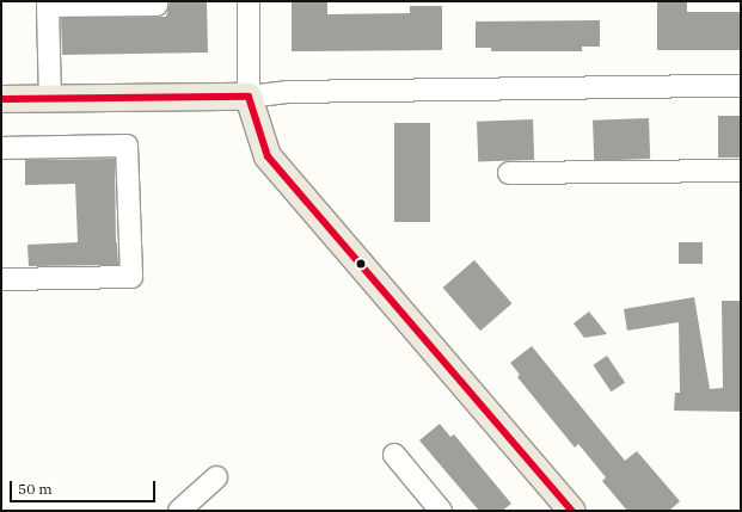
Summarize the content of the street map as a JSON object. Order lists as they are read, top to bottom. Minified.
{"scale_bar":"50 m"}
